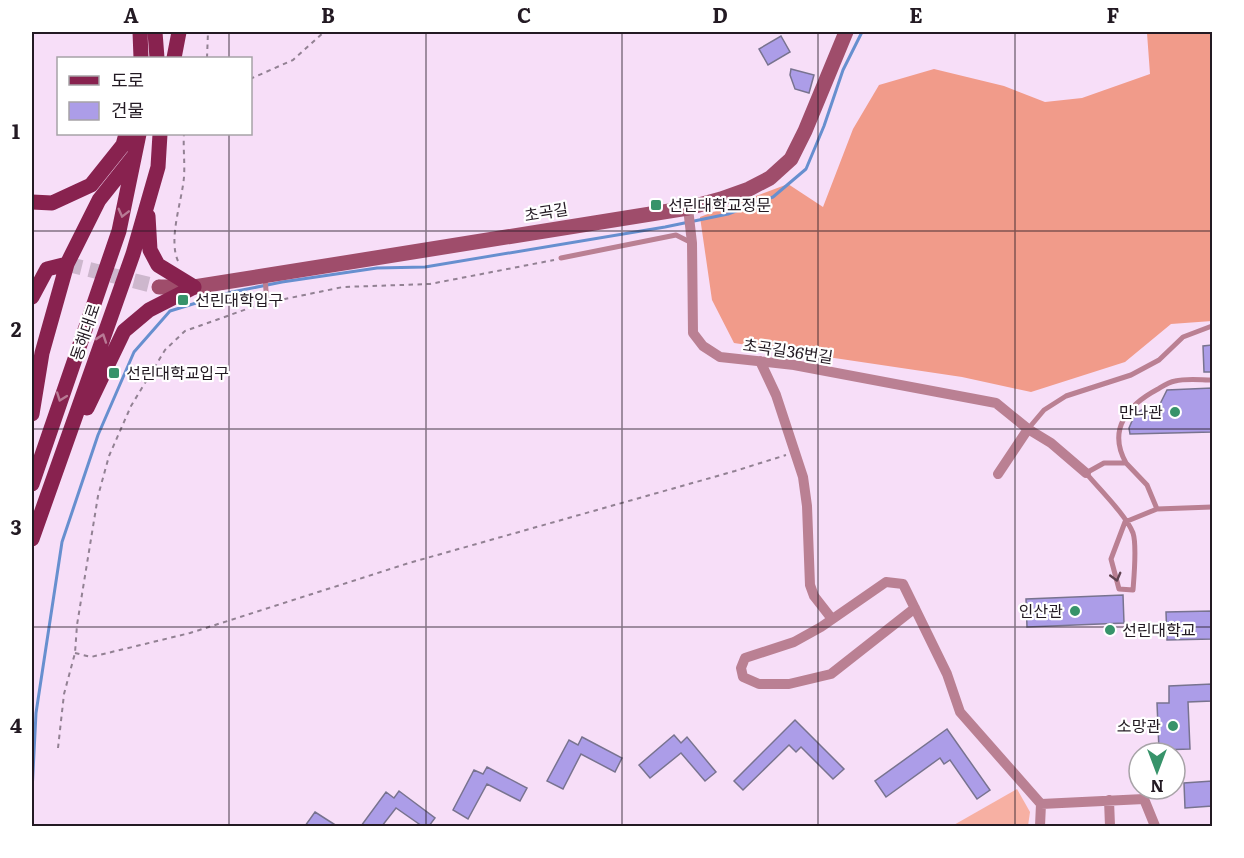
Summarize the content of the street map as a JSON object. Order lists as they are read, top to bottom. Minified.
{"streets":{"main road":["동해대로"],"street":["초곡길","초곡길36번길"]},"crossings":[["초곡길","초곡길36번길"]],"places":{"transit":["선린대학교정문","선린대학입구","선린대학교입구"],"other":["만나관","인산관","선린대학교","소망관"]},"legend":["도로","건물"],"north":"bottom","grid":{"columns":["A","B","C","D","E","F"],"rows":["1","2","3","4"]}}
